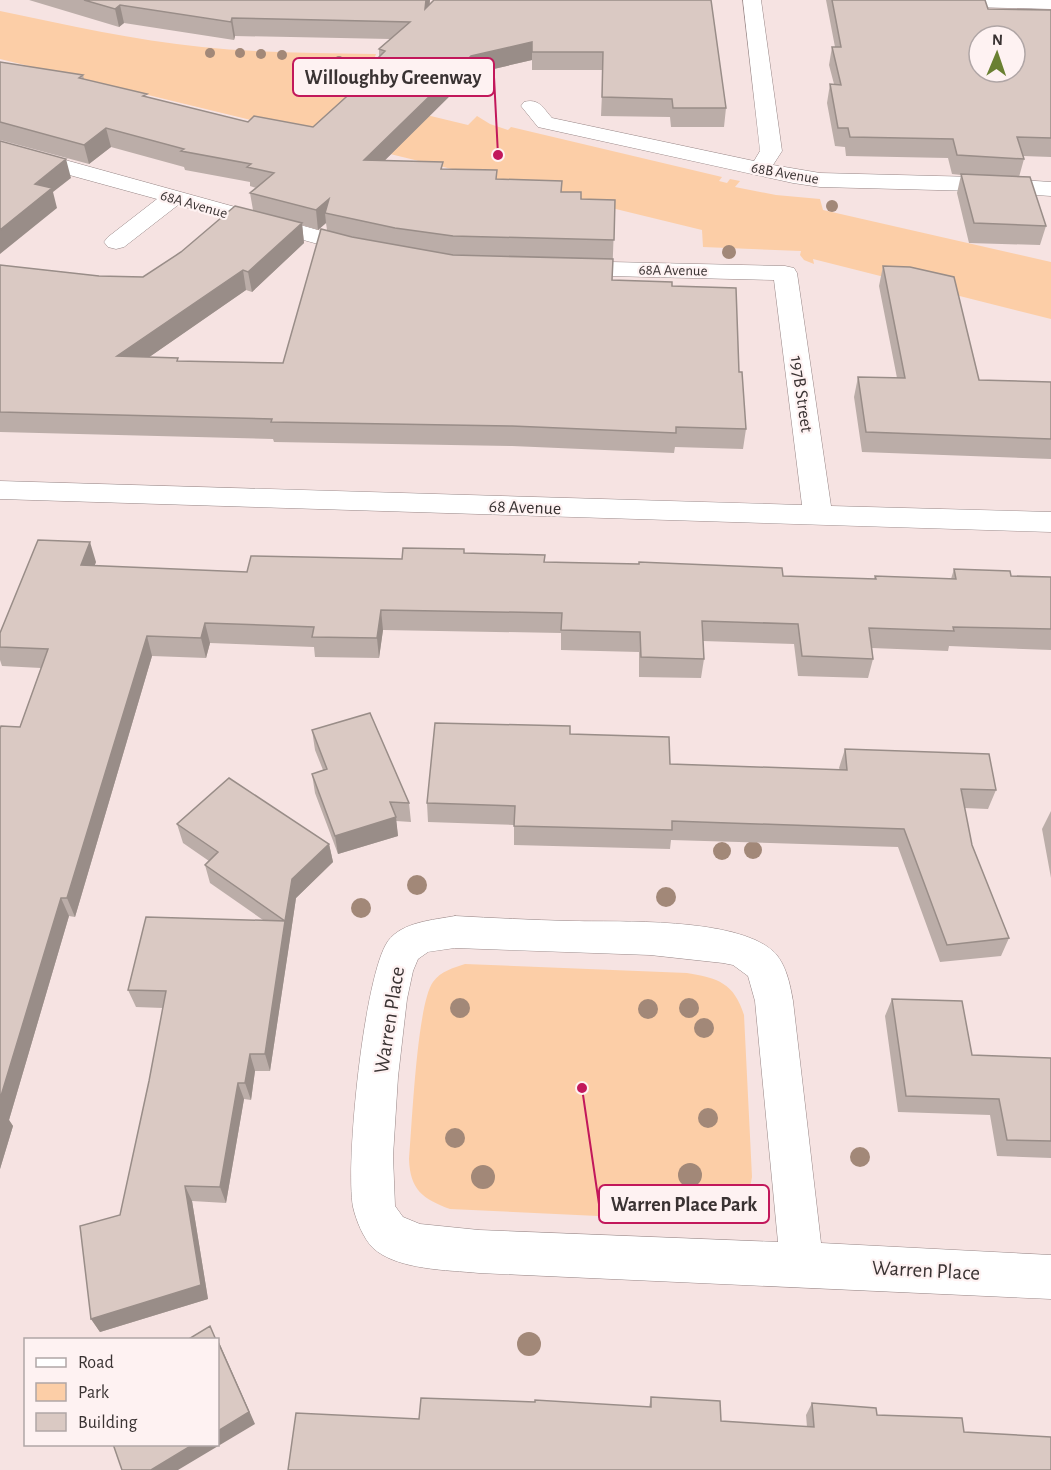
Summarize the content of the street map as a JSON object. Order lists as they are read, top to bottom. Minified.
{"streets":{"street":["68B Avenue","68A Avenue","197B Street","68 Avenue","Warren Place"]},"crossings":[["68A Avenue","197B Street"],["197B Street","68 Avenue"]],"places":["Willoughby Greenway","Warren Place Park"],"legend":["Road","Park","Building"],"north":"top"}
